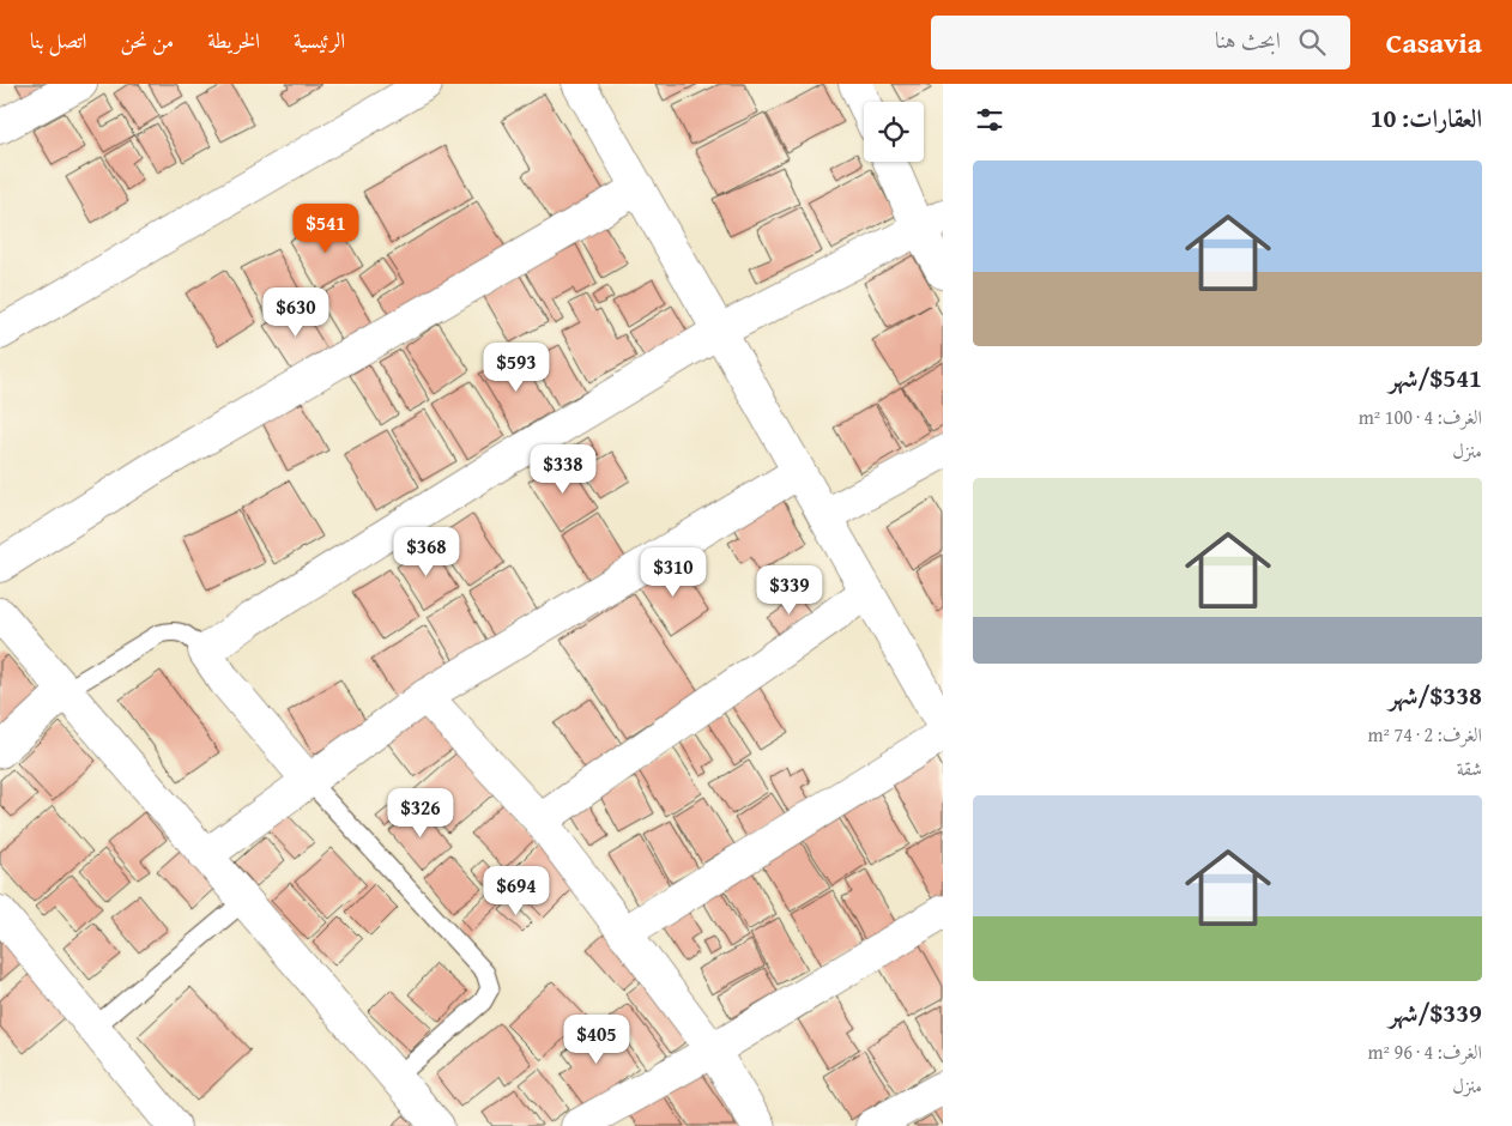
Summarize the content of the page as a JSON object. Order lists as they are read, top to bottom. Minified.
{"page":{"header":"Casavia","search":"ابحث هنا","nav":["الرئيسية","الخريطة","من نحن","اتصل بنا"],"heading":"العقارات: 10","list":[{"name":"$541/شهر","note":"الغرف: 4 · 100 m² · منزل"},{"name":"$338/شهر","note":"الغرف: 2 · 74 m² · شقة"},{"name":"$339/شهر","note":"الغرف: 4 · 96 m² · منزل"}],"price":["$541","$630","$593","$338","$368","$310","$339","$326","$694","$405"]}}
